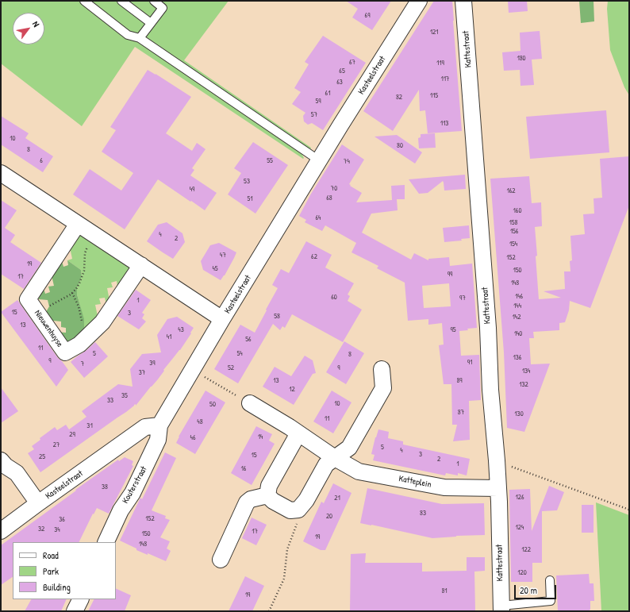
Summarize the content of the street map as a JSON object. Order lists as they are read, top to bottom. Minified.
{"streets":{"street":["Kattestraat","Kasteelstraat","Nieuwenhuyse","Katteplein","Kouterstraat"]},"crossings":[["Kattestraat","Katteplein"],["Kasteelstraat","Kouterstraat"]],"house_numbers":["69","121","180","67","119","65","117","63","61","115","82","59","57","113","10","80","8","6","55","74","53","70","49","162","68","51","160","64","158","156","4","2","154","47","62","152","19","45","150","99","17","148","146","60","97","1","144","15","3","58","142","13","43","95","140","41","56","11","5","54","8","136","9","91","39","7","52","9","134","37","13","89","132","12","35","33","10","50","87","130","11","48","31","29","14","46","27","5","4","3","15","25","2","1","16","38","126","21","83","20","152","36","124","32","34","17","150","19","148","122","120","81","19"],"legend":["Road","Park","Building"],"scale_bar":"20 m","north":"top right"}
